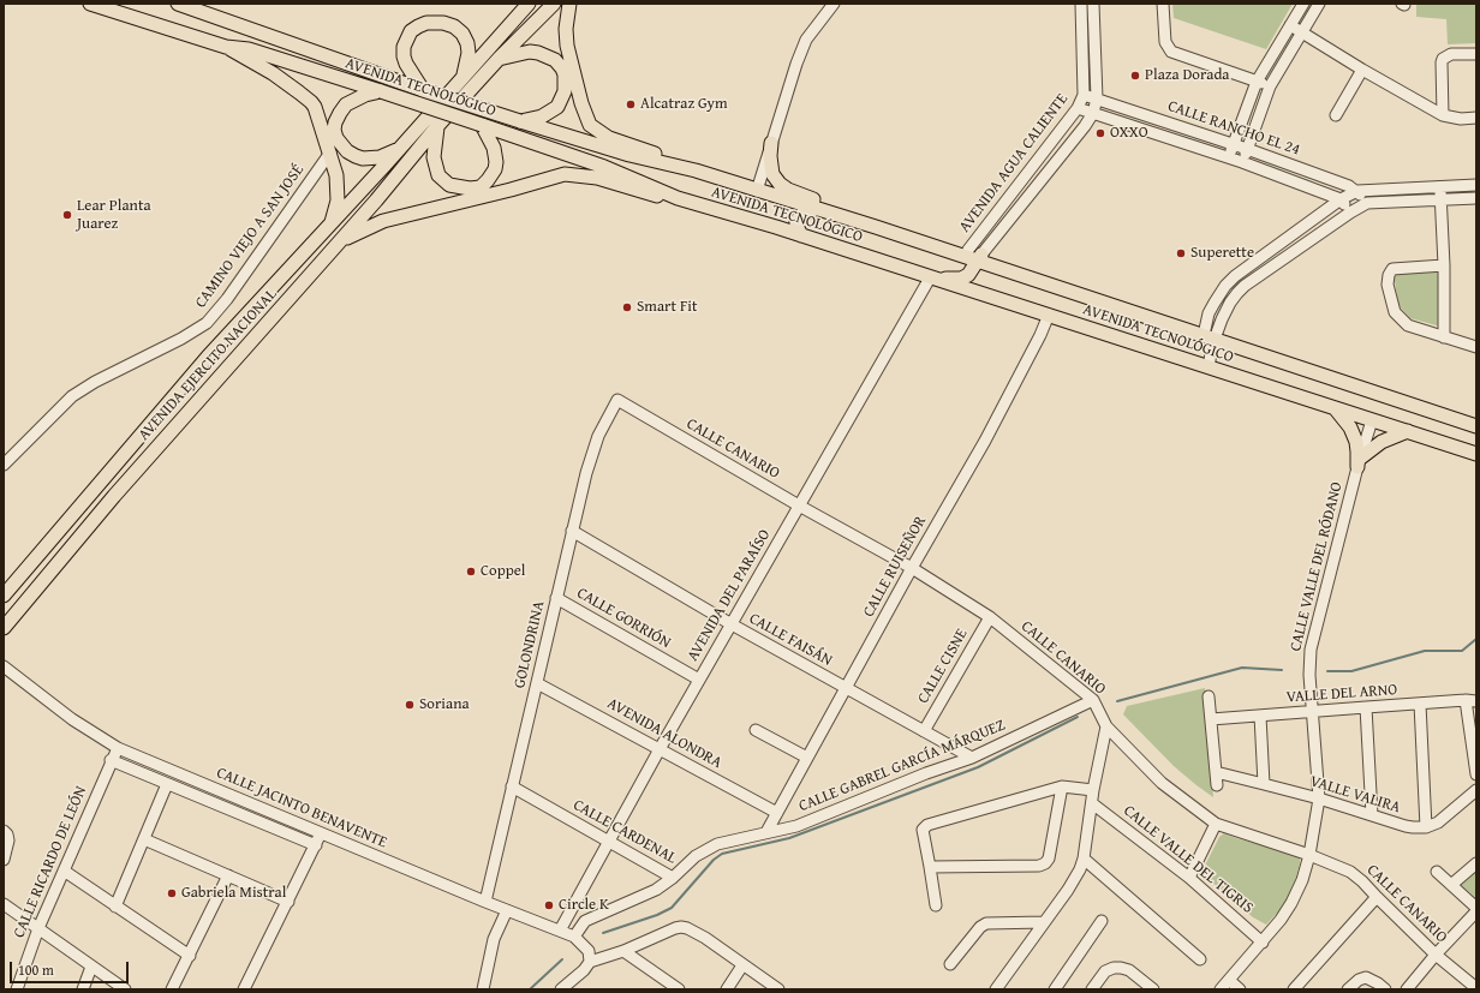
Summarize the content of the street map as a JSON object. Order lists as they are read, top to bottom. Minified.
{"streets":{"main road":["AVENIDA TECNOLÓGICO","AVENIDA EJERCITO NACIONAL"],"street":["CALLE RANCHO EL 24","AVENIDA AGUA CALIENTE","CAMINO VIEJO A SAN JOSÉ","CALLE CANARIO","CALLE RUISEÑOR","CALLE VALLE DEL RÓDANO","AVENIDA DEL PARAÍSO","CALLE GORRIÓN","CALLE FAISÁN","GOLONDRINA","CALLE CISNE","VALLE DEL ARNO","AVENIDA ALONDRA","CALLE GABREL GARCÍA MÁRQUEZ","VALLE VALIRA","CALLE JACINTO BENAVENTE","CALLE CARDENAL","CALLE VALLE DEL TIGRIS","CALLE RICARDO DE LEÓN"]},"crossings":[["AVENIDA TECNOLÓGICO","AVENIDA AGUA CALIENTE"],["AVENIDA TECNOLÓGICO","CALLE RUISEÑOR"],["AVENIDA TECNOLÓGICO","CALLE VALLE DEL RÓDANO"],["AVENIDA TECNOLÓGICO","AVENIDA DEL PARAÍSO"],["CALLE RANCHO EL 24","AVENIDA AGUA CALIENTE"],["CALLE CANARIO","CALLE RUISEÑOR"],["CALLE CANARIO","CALLE VALLE DEL RÓDANO"],["CALLE CANARIO","AVENIDA DEL PARAÍSO"],["CALLE CANARIO","GOLONDRINA"],["CALLE CANARIO","CALLE CISNE"],["CALLE CANARIO","CALLE GABREL GARCÍA MÁRQUEZ"],["CALLE RUISEÑOR","CALLE FAISÁN"],["CALLE RUISEÑOR","AVENIDA ALONDRA"],["CALLE RUISEÑOR","CALLE GABREL GARCÍA MÁRQUEZ"],["CALLE VALLE DEL RÓDANO","VALLE DEL ARNO"],["CALLE VALLE DEL RÓDANO","VALLE VALIRA"],["CALLE VALLE DEL RÓDANO","CALLE VALLE DEL TIGRIS"],["AVENIDA DEL PARAÍSO","CALLE GORRIÓN"],["AVENIDA DEL PARAÍSO","CALLE FAISÁN"],["AVENIDA DEL PARAÍSO","AVENIDA ALONDRA"],["AVENIDA DEL PARAÍSO","CALLE JACINTO BENAVENTE"],["AVENIDA DEL PARAÍSO","CALLE CARDENAL"],["CALLE GORRIÓN","GOLONDRINA"],["CALLE FAISÁN","GOLONDRINA"],["CALLE FAISÁN","CALLE CISNE"],["CALLE FAISÁN","CALLE GABREL GARCÍA MÁRQUEZ"],["GOLONDRINA","AVENIDA ALONDRA"],["GOLONDRINA","CALLE JACINTO BENAVENTE"],["GOLONDRINA","CALLE CARDENAL"],["CALLE GABREL GARCÍA MÁRQUEZ","CALLE CARDENAL"],["CALLE JACINTO BENAVENTE","CALLE RICARDO DE LEÓN"]],"places":["Plaza Dorada","Alcatraz Gym","OXXO","Lear Planta Juarez","Superette","Smart Fit","Coppel","Soriana","Gabriela Mistral","Circle K"],"scale_bar":"100 m"}
